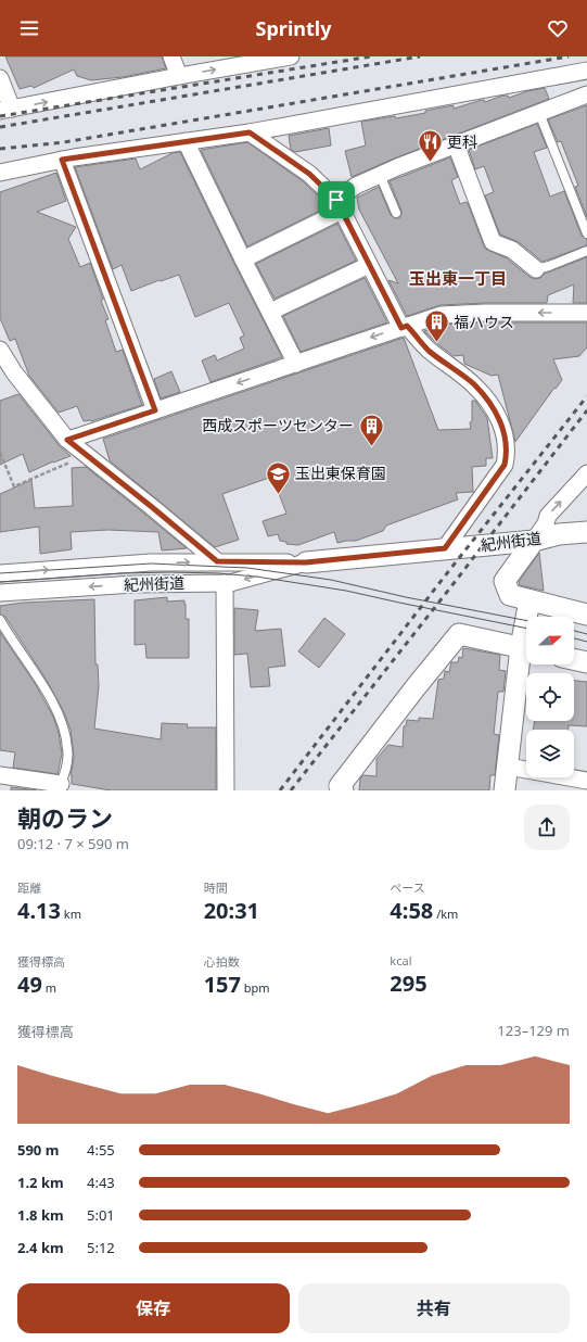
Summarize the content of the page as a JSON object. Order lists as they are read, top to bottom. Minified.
{"streets":{"street":["紀州街道"]},"districts":["玉出東一丁目"],"places":{"restaurant":["更科"],"building":["福ハウス","西成スポーツセンター"],"school or university":["玉出東保育園"]},"north":"right","page":{"header":"Sprintly","heading":["朝のラン","09:12 · 7 × 590 m"],"stats":[["距離","4.13 km"],["時間","20:31"],["ペース","4:58 /km"],["獲得標高","49 m"],["心拍数","157 bpm"],["kcal","295"]],"chart":["獲得標高","123–129 m"],"list":[{"name":"590 m","note":"4:55"},{"name":"1.2 km","note":"4:43"},{"name":"1.8 km","note":"5:01"},{"name":"2.4 km","note":"5:12"}],"buttons":["保存","共有"]}}
